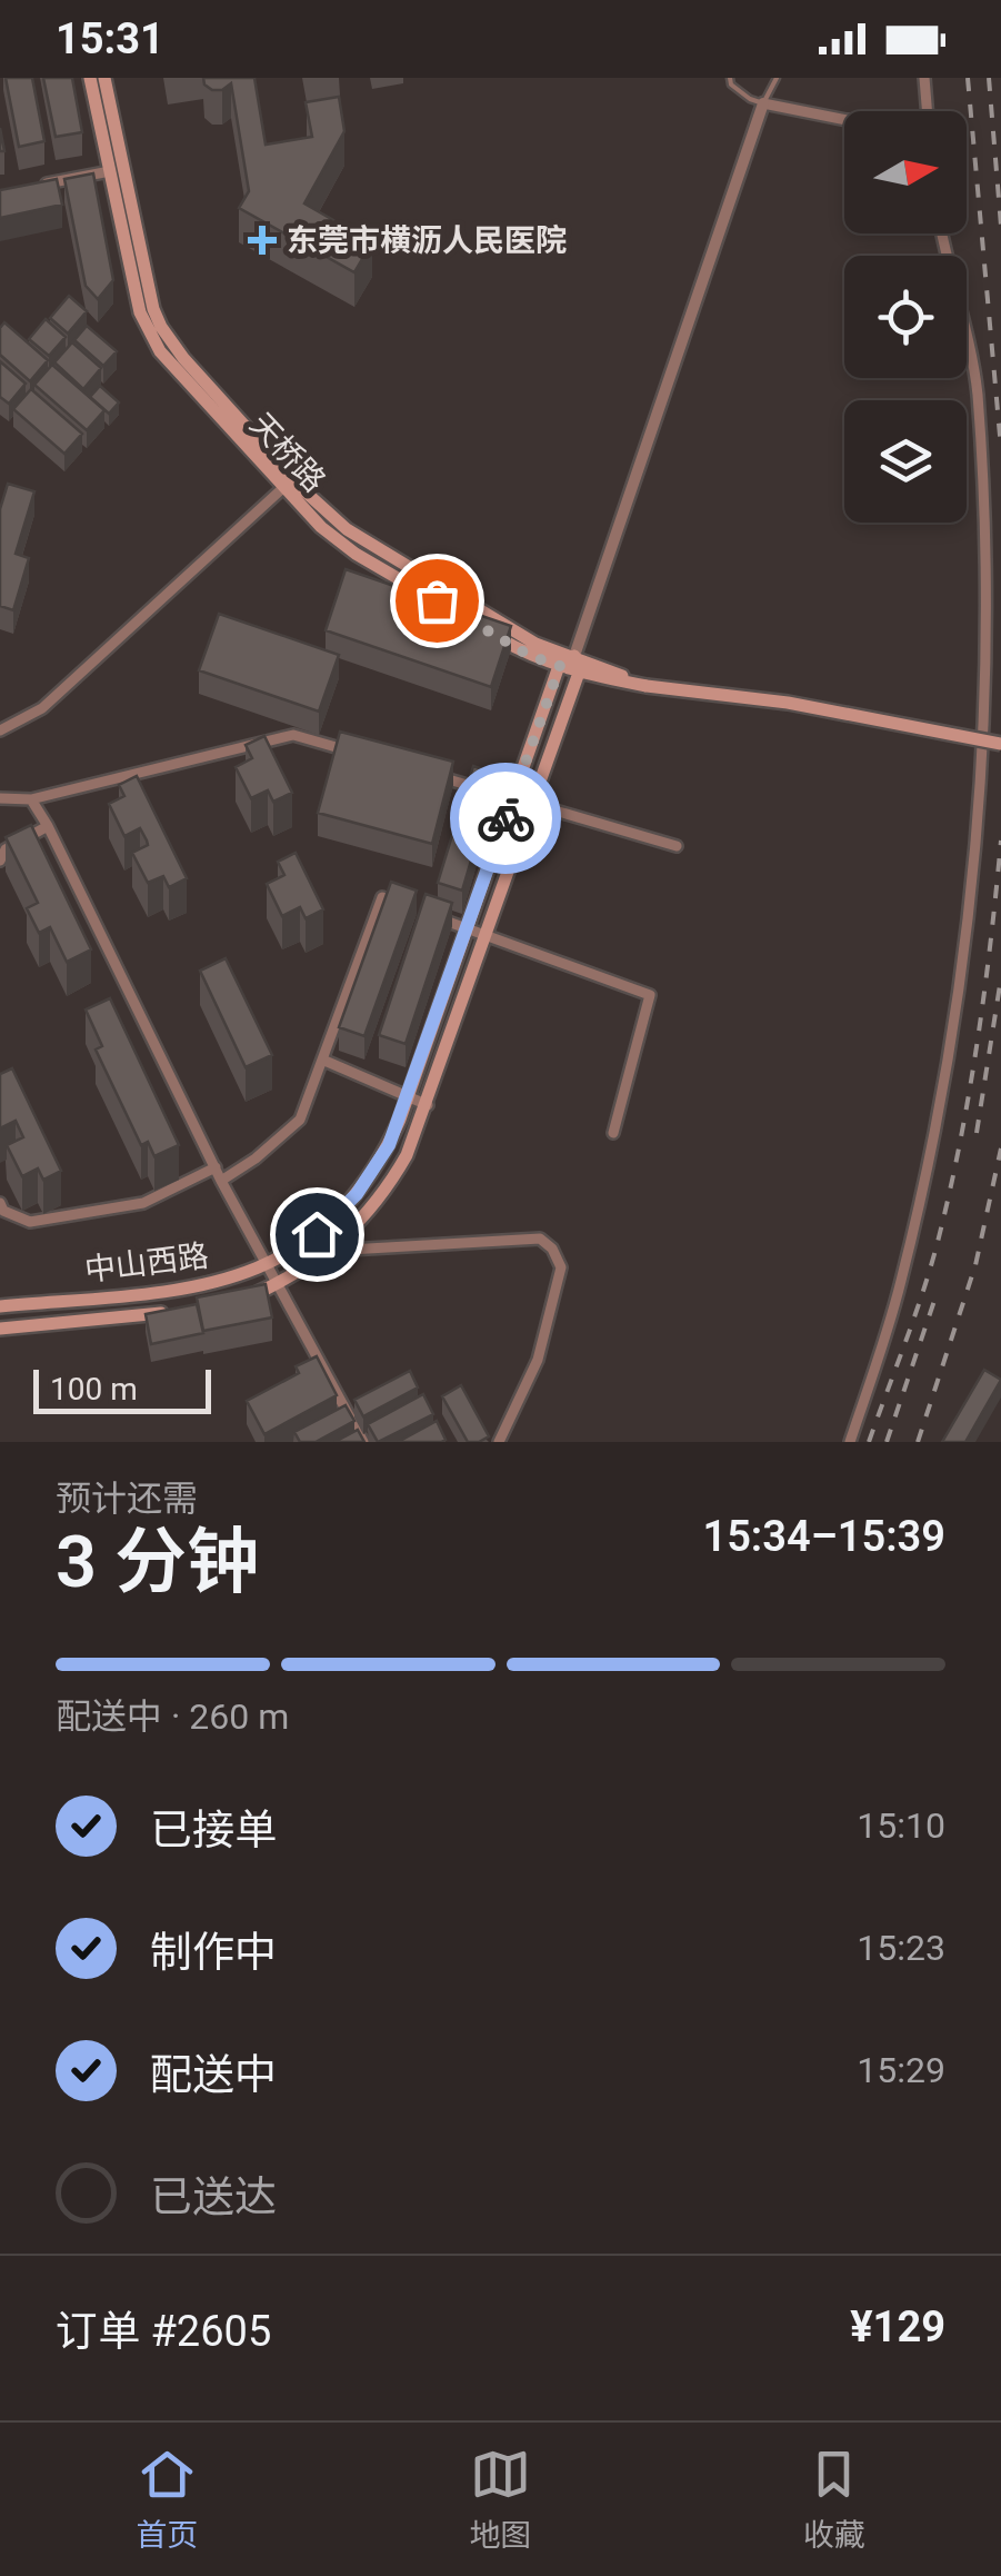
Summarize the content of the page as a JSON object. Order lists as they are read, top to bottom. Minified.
{"streets":{"main road":["天桥路","中山西路"]},"crossings":[["天桥路","中山西路"]],"places":{"health":["东莞市横沥人民医院"]},"scale_bar":"100 m","north":"right","page":{"status":"15:31","scale":"100 m","heading":["3 分钟","预计还需","15:34–15:39"],"panel":["订单 #2605","¥129"],"bar":"配送中 · 260 m","list":[["已接单","15:10"],["制作中","15:23"],["配送中","15:29"],"已送达"],"tabs":["首页","地图","收藏"]}}
